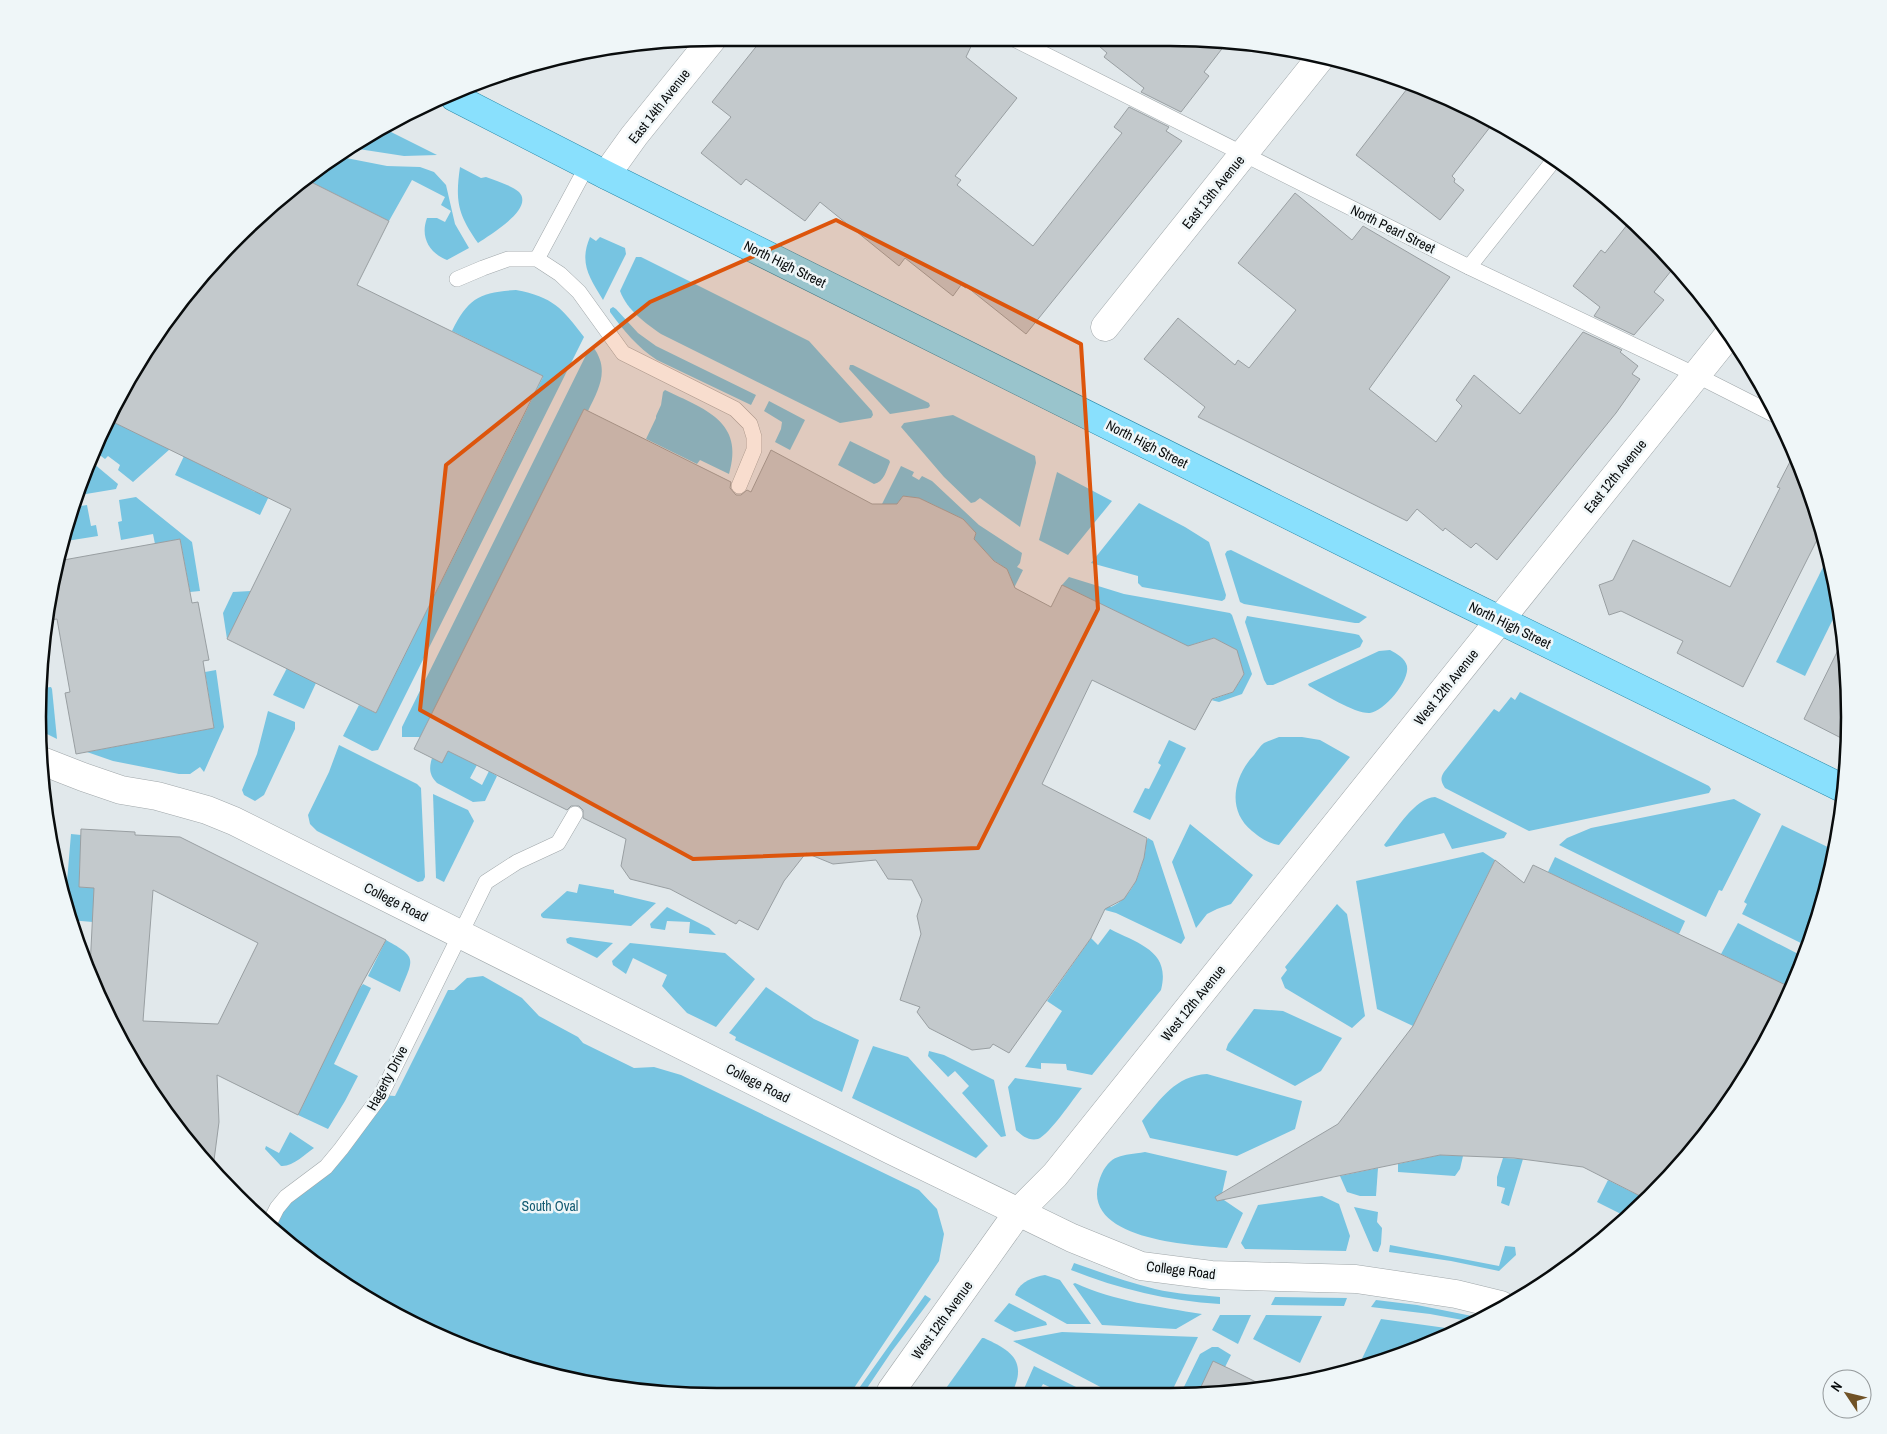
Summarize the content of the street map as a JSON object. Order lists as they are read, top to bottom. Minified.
{"streets":{"main road":["North High Street"],"street":["East 14th Avenue","East 13th Avenue","East 12th Avenue","West 12th Avenue","College Road"],"lane":["North Pearl Street","Hagerty Drive"]},"crossings":[["East 14th Avenue","North High Street"],["East 13th Avenue","North Pearl Street"],["North Pearl Street","East 12th Avenue"],["North High Street","East 12th Avenue"],["North High Street","West 12th Avenue"],["East 12th Avenue","West 12th Avenue"],["West 12th Avenue","College Road"],["College Road","Hagerty Drive"]],"parks":["South Oval"],"north":"top left"}
